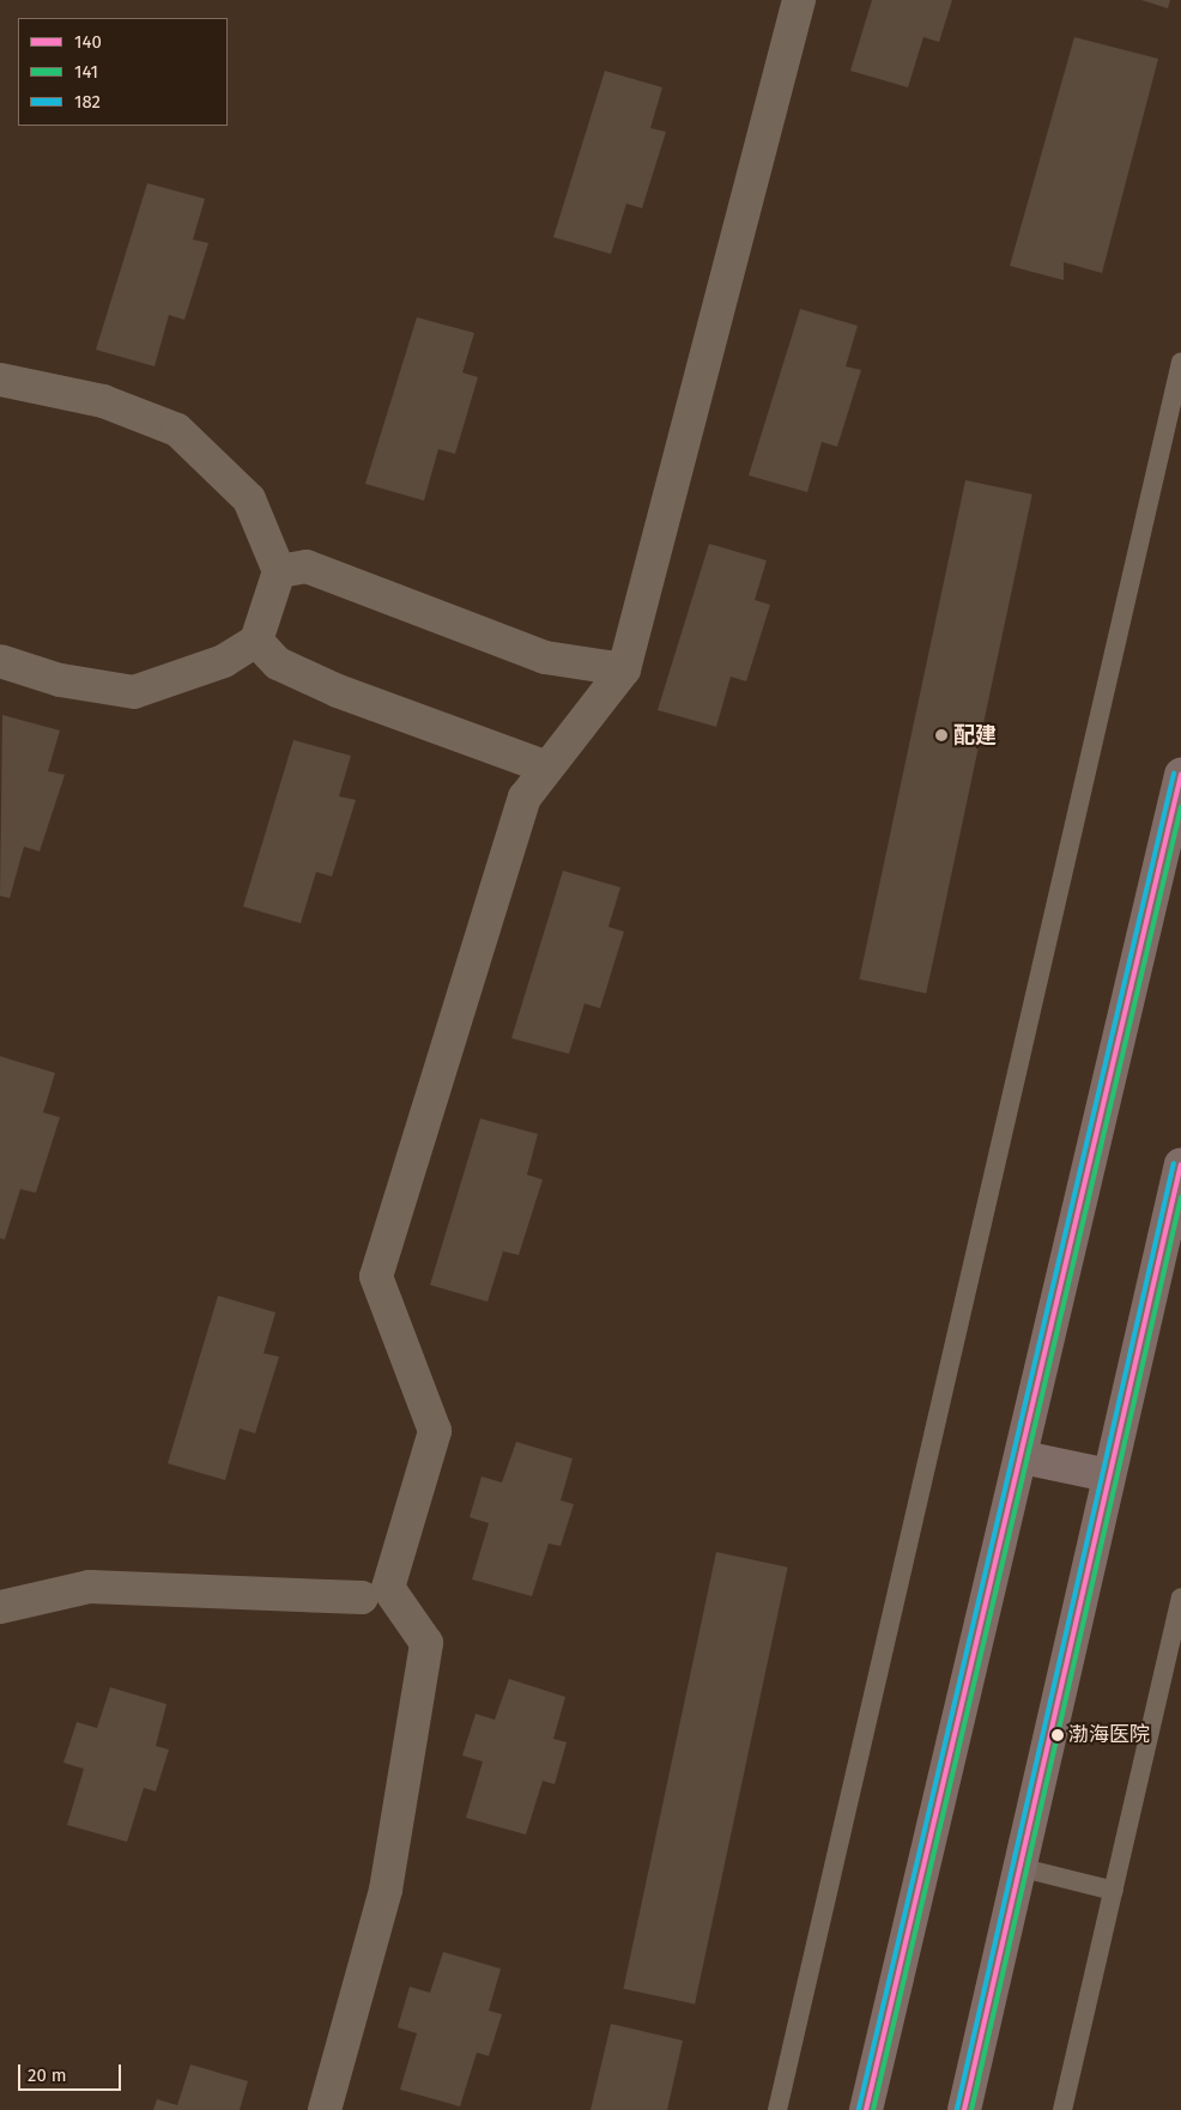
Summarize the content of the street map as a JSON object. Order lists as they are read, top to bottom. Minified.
{"places":["配建","渤海医院"],"lines":["transit line 182","transit line 140","transit line 141"],"legend":["140","141","182"],"scale_bar":"20 m"}
